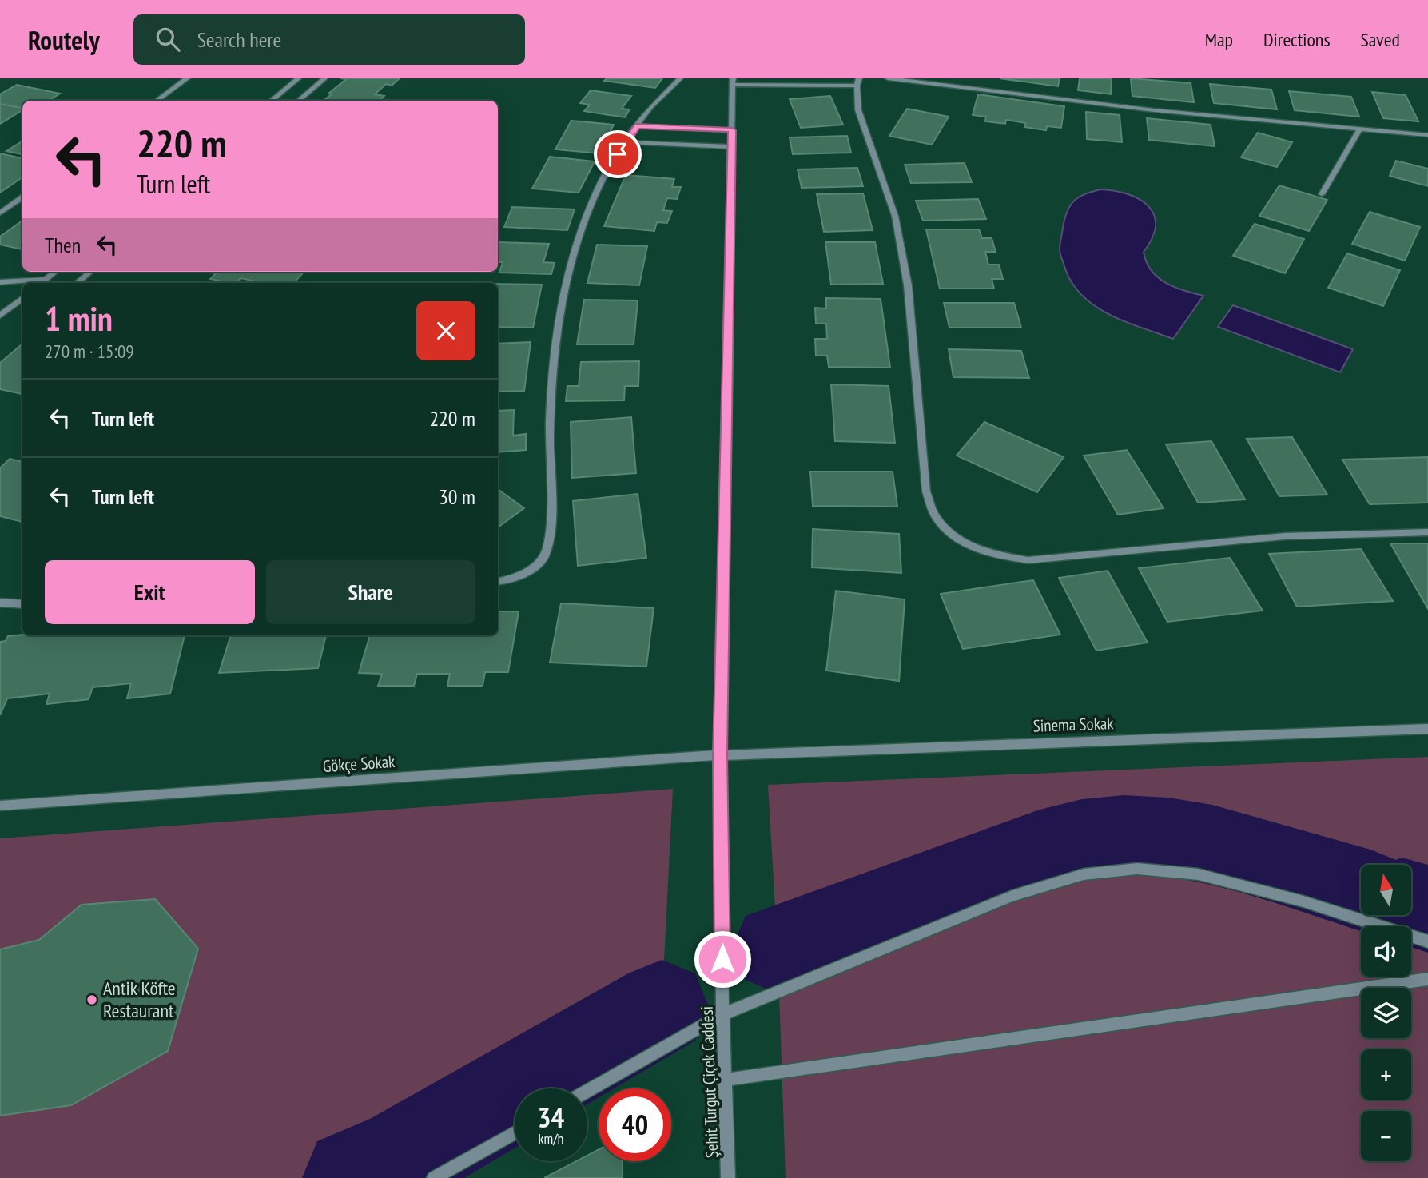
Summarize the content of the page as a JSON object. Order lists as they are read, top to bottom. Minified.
{"streets":{"street":["Sinema Sokak","Gökçe Sokak","Şehit Turgut Çiçek Caddesi"]},"crossings":[["Sinema Sokak","Gökçe Sokak"],["Sinema Sokak","Şehit Turgut Çiçek Caddesi"],["Gökçe Sokak","Şehit Turgut Çiçek Caddesi"]],"places":["Antik Köfte Restaurant"],"north":"top","page":{"header":"Routely","search":"Search here","nav":["Map","Directions","Saved"],"turn":["220 m","Turn left"],"then":"Then","heading":["1 min","270 m · 15:09"],"list":[{"name":"Turn left","value":"220 m"},{"name":"Turn left","value":"30 m"}],"buttons":["Exit","Share"],"map_buttons":["+","−"],"speed":"34 km/h","limit":"40"}}
